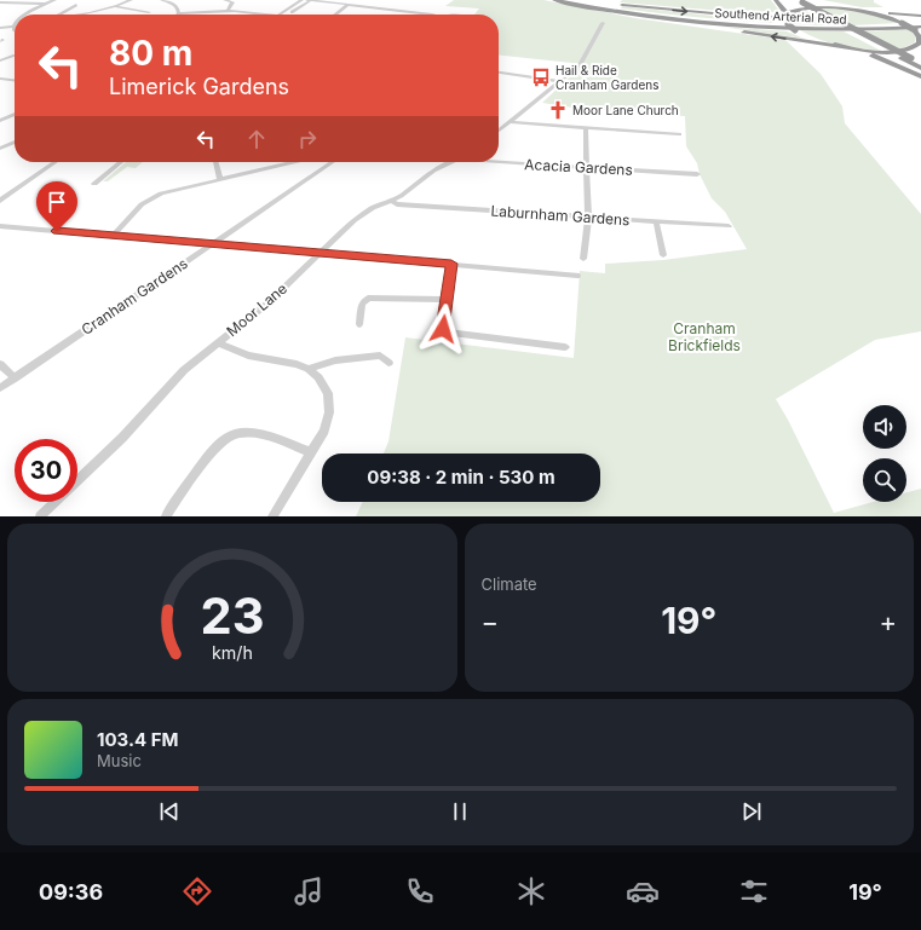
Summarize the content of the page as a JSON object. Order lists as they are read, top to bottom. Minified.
{"streets":{"highway":["Southend Arterial Road"],"street":["Acacia Gardens","Laburnham Gardens","Cranham Gardens","Moor Lane"]},"crossings":[["Laburnham Gardens","Moor Lane"]],"parks":["Cranham Brickfields"],"places":{"bus stop":["Hail & Ride Cranham Gardens"],"church":["Moor Lane Church"]},"page":{"turn":["80 m","Limerick Gardens"],"limit":"30","trip":"09:38 · 2 min · 530 m","tile":"Climate","heat":["−","19°","+"],"song":["103.4 FM","Music"],"tabs":["09:36","19°"],"gauge":["23","km/h"]}}
